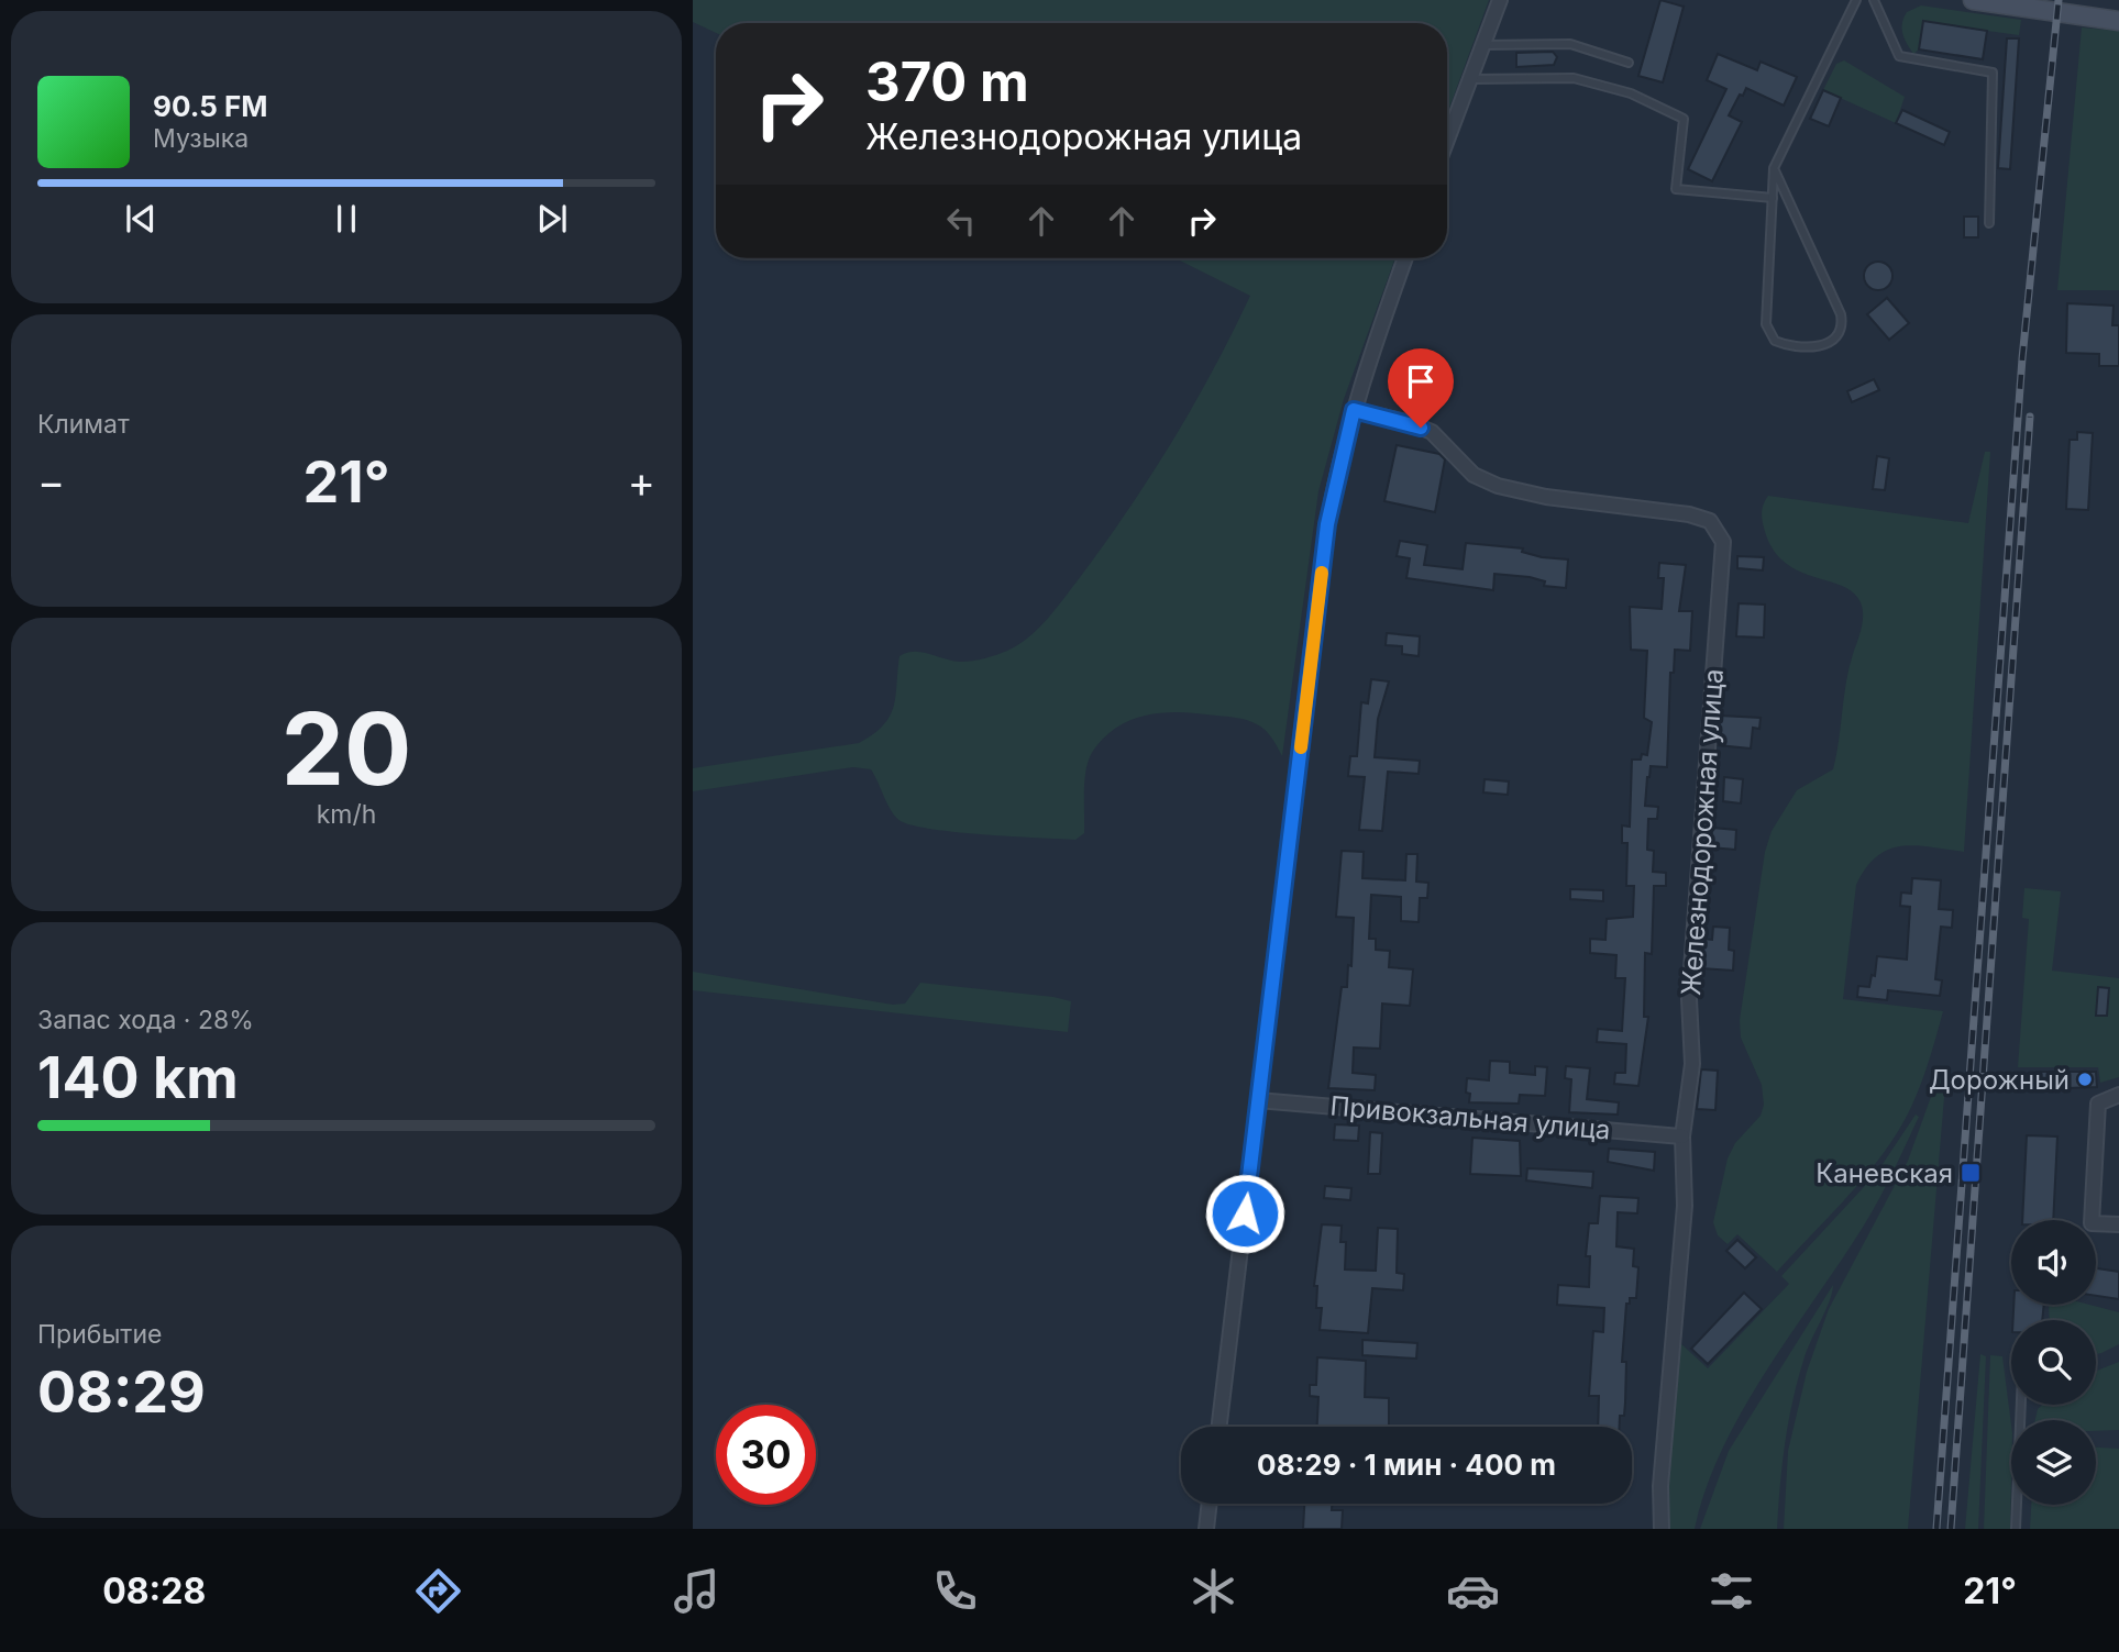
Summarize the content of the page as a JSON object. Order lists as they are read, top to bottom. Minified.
{"streets":{"street":["Железнодорожная улица","Привокзальная улица"]},"crossings":[["Железнодорожная улица","Привокзальная улица"]],"places":{"other":["Дорожный"],"transit":["Каневская"]},"page":{"turn":["370 m","Железнодорожная улица"],"song":["90.5 FM","Музыка"],"tile":["Климат",["20","km/h"],["Запас хода · 28%","140 km"],["Прибытие","08:29"]],"heat":["−","21°","+"],"limit":"30","trip":"08:29 · 1 мин · 400 m","tabs":["08:28","21°"]}}
